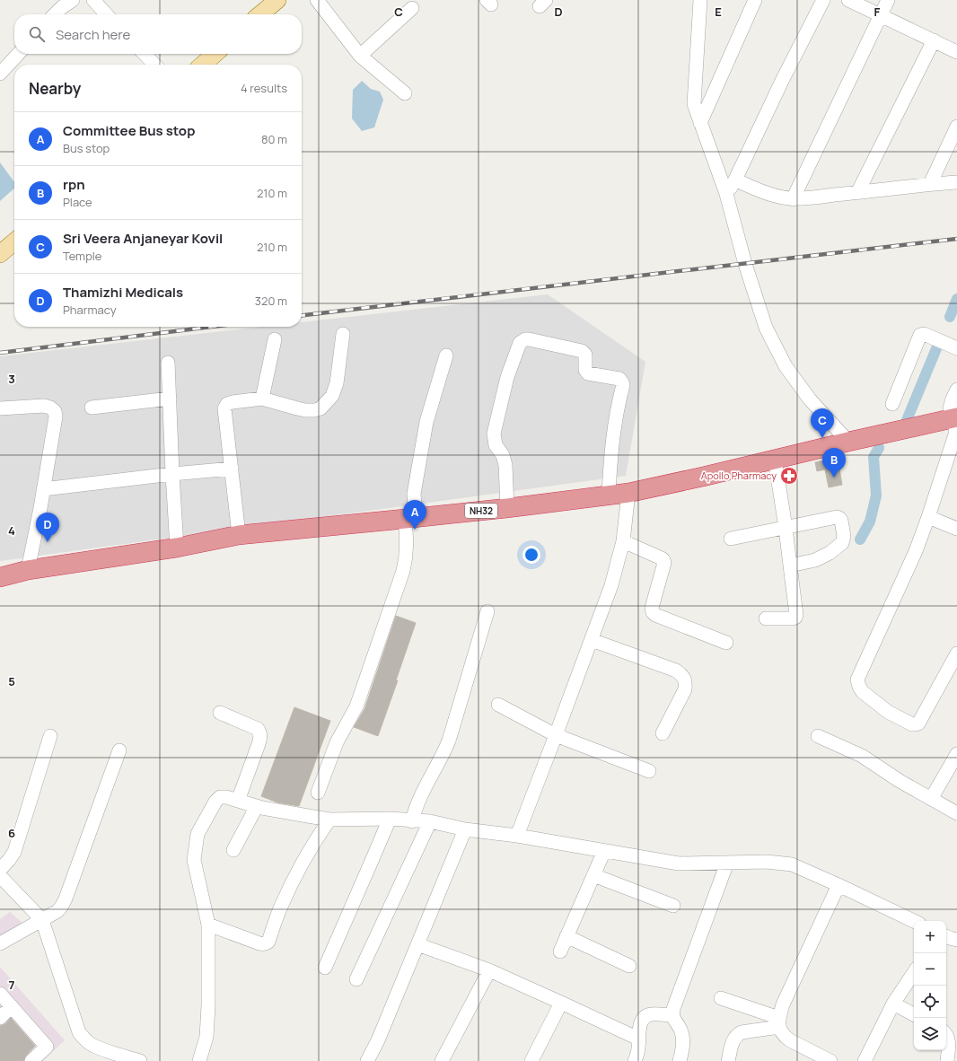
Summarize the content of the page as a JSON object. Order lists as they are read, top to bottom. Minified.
{"streets":{"highway":["NH32"]},"places":{"pharmacy":["Apollo Pharmacy"]},"page":{"search":"Search here","heading":["Nearby","4 results"],"list":[{"mark":"A","name":"Committee Bus stop","note":"Bus stop","value":"80 m"},{"mark":"B","name":"rpn","note":"Place","value":"210 m"},{"mark":"C","name":"Sri Veera Anjaneyar Kovil","note":"Temple","value":"210 m"},{"mark":"D","name":"Thamizhi Medicals","note":"Pharmacy","value":"320 m"}],"pins":["C","B","A","D"],"map_buttons":["+","−"]},"grid":{"columns":["C","D","E","F"],"rows":["3","4","5","6","7"]}}
